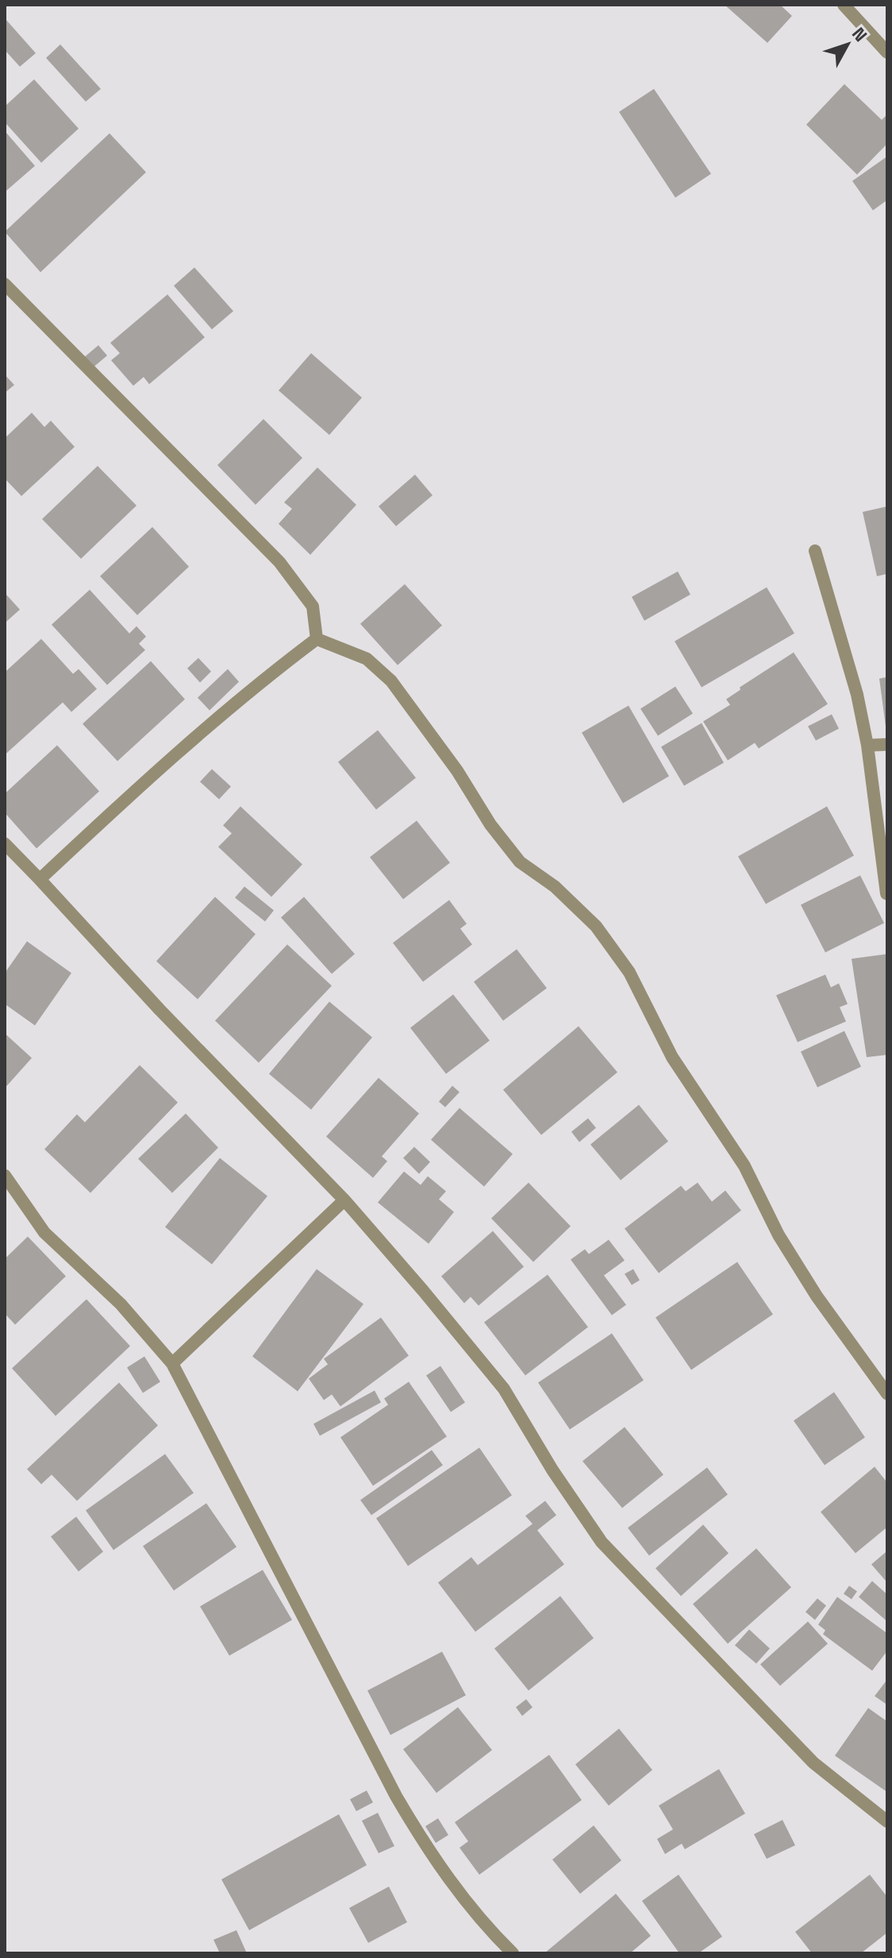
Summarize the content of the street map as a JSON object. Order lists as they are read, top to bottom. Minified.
{"north":"top right"}
